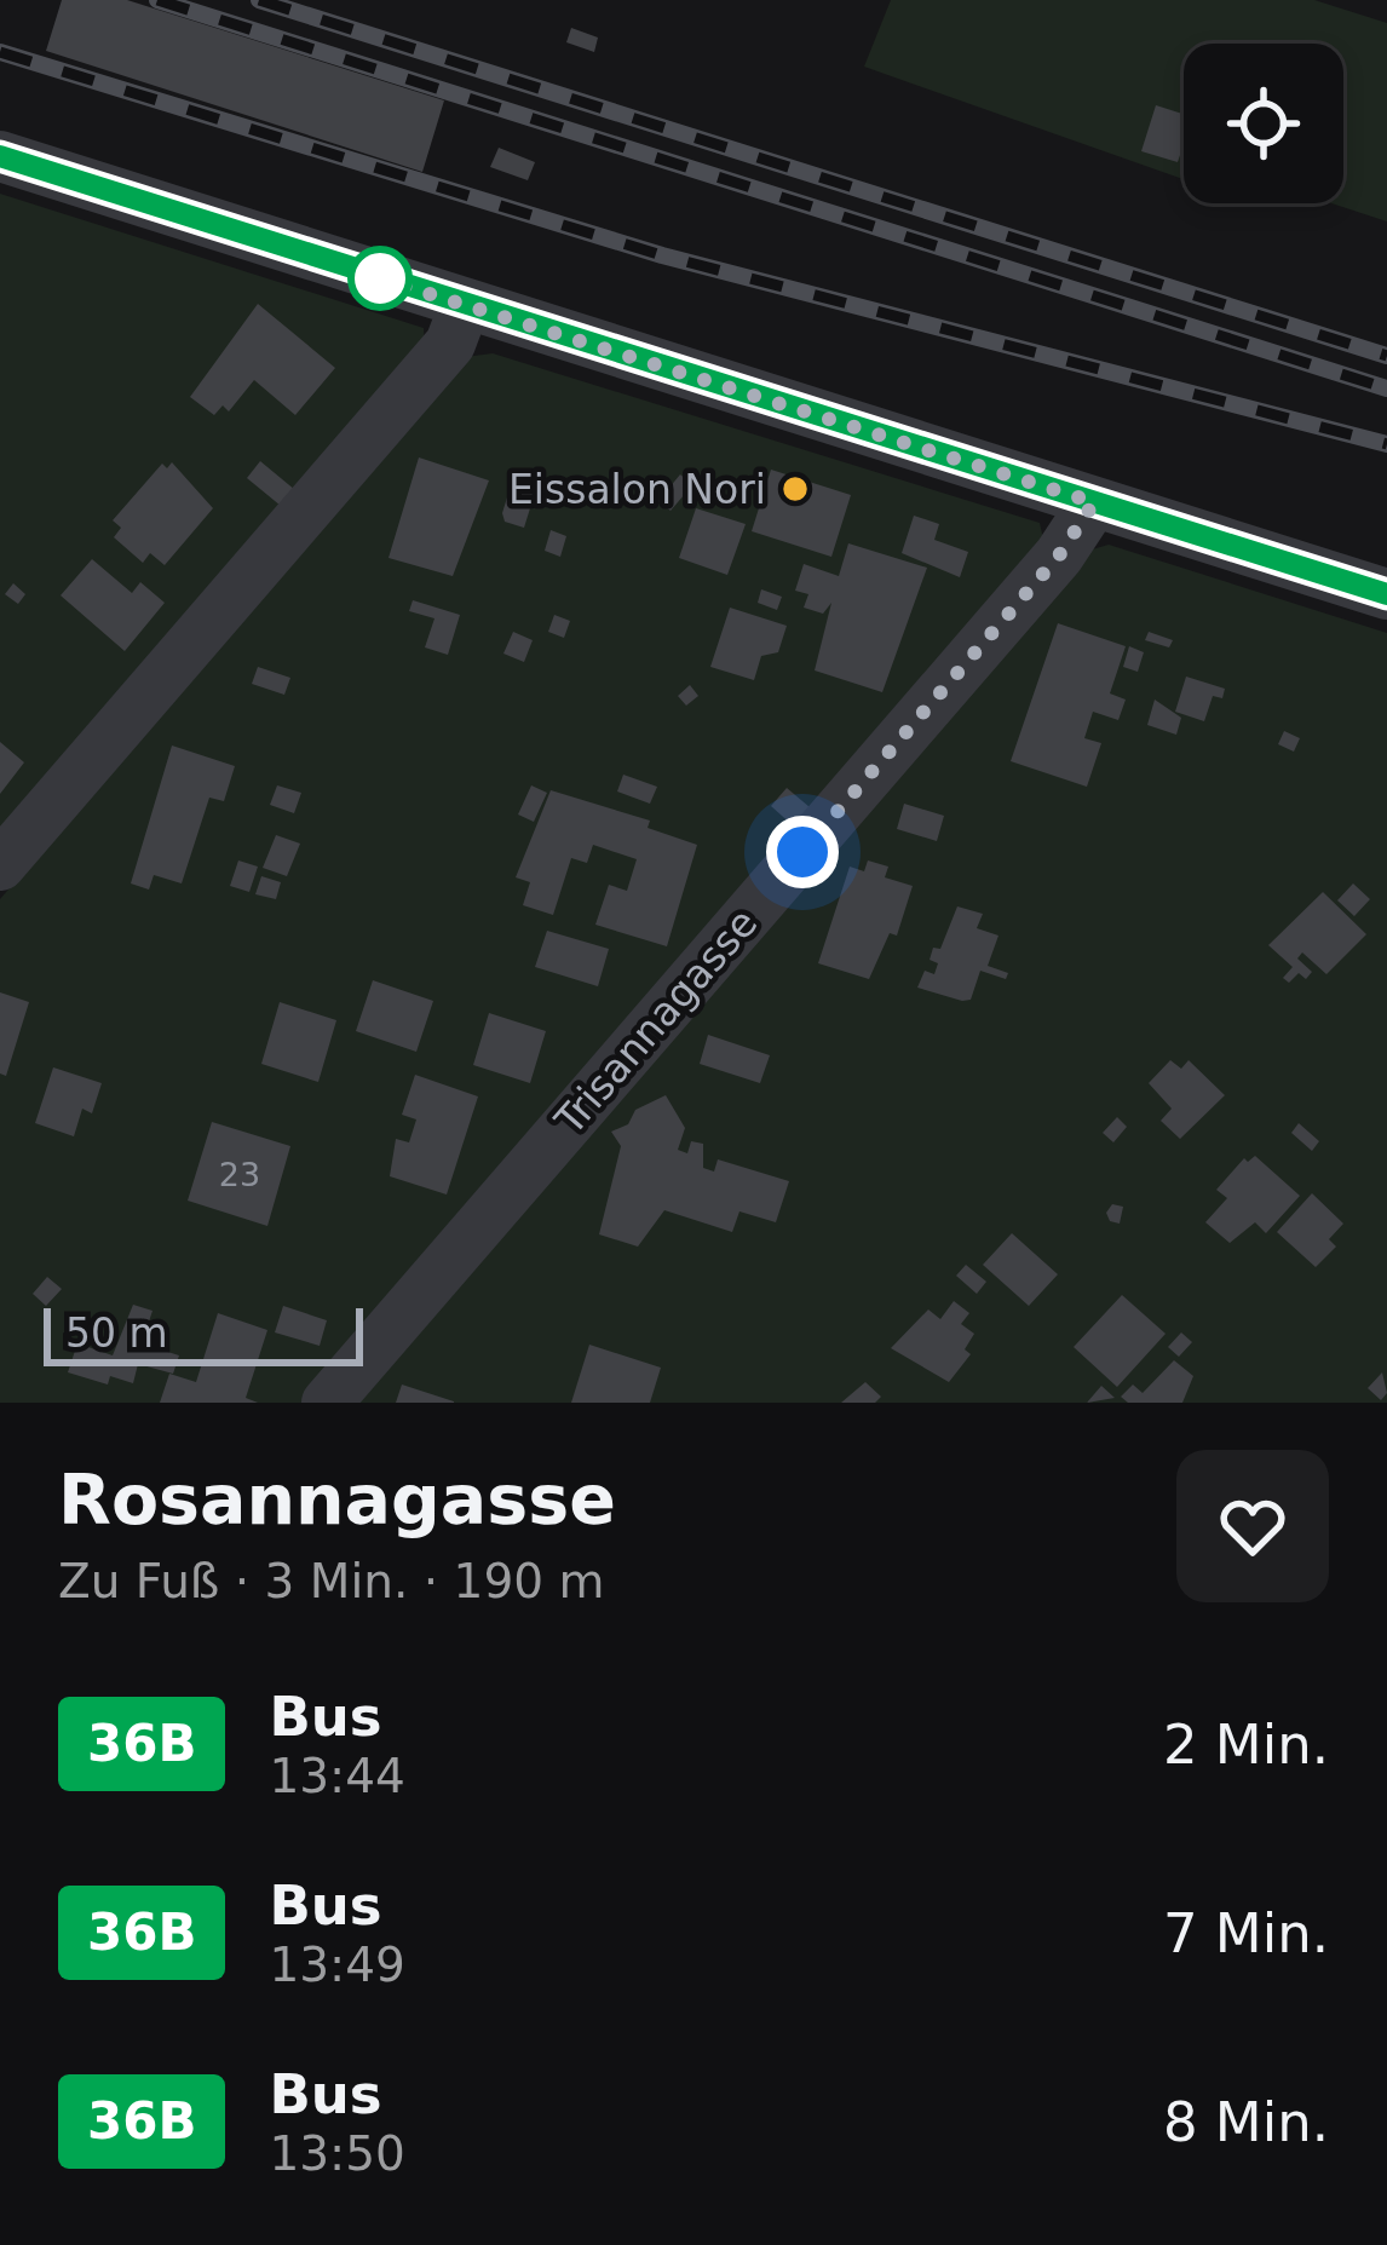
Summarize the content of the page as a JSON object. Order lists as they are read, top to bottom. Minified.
{"streets":{"street":["Trisannagasse"]},"places":["Eissalon Nori"],"lines":["bus line 36B"],"house_numbers":["23"],"scale_bar":"50 m","page":{"scale":"50 m","heading":["Rosannagasse","Zu Fuß · 3 Min. · 190 m"],"list":[{"mark":"36B","name":"Bus","note":"13:44","value":"2 Min."},{"mark":"36B","name":"Bus","note":"13:49","value":"7 Min."},{"mark":"36B","name":"Bus","note":"13:50","value":"8 Min."}]}}
